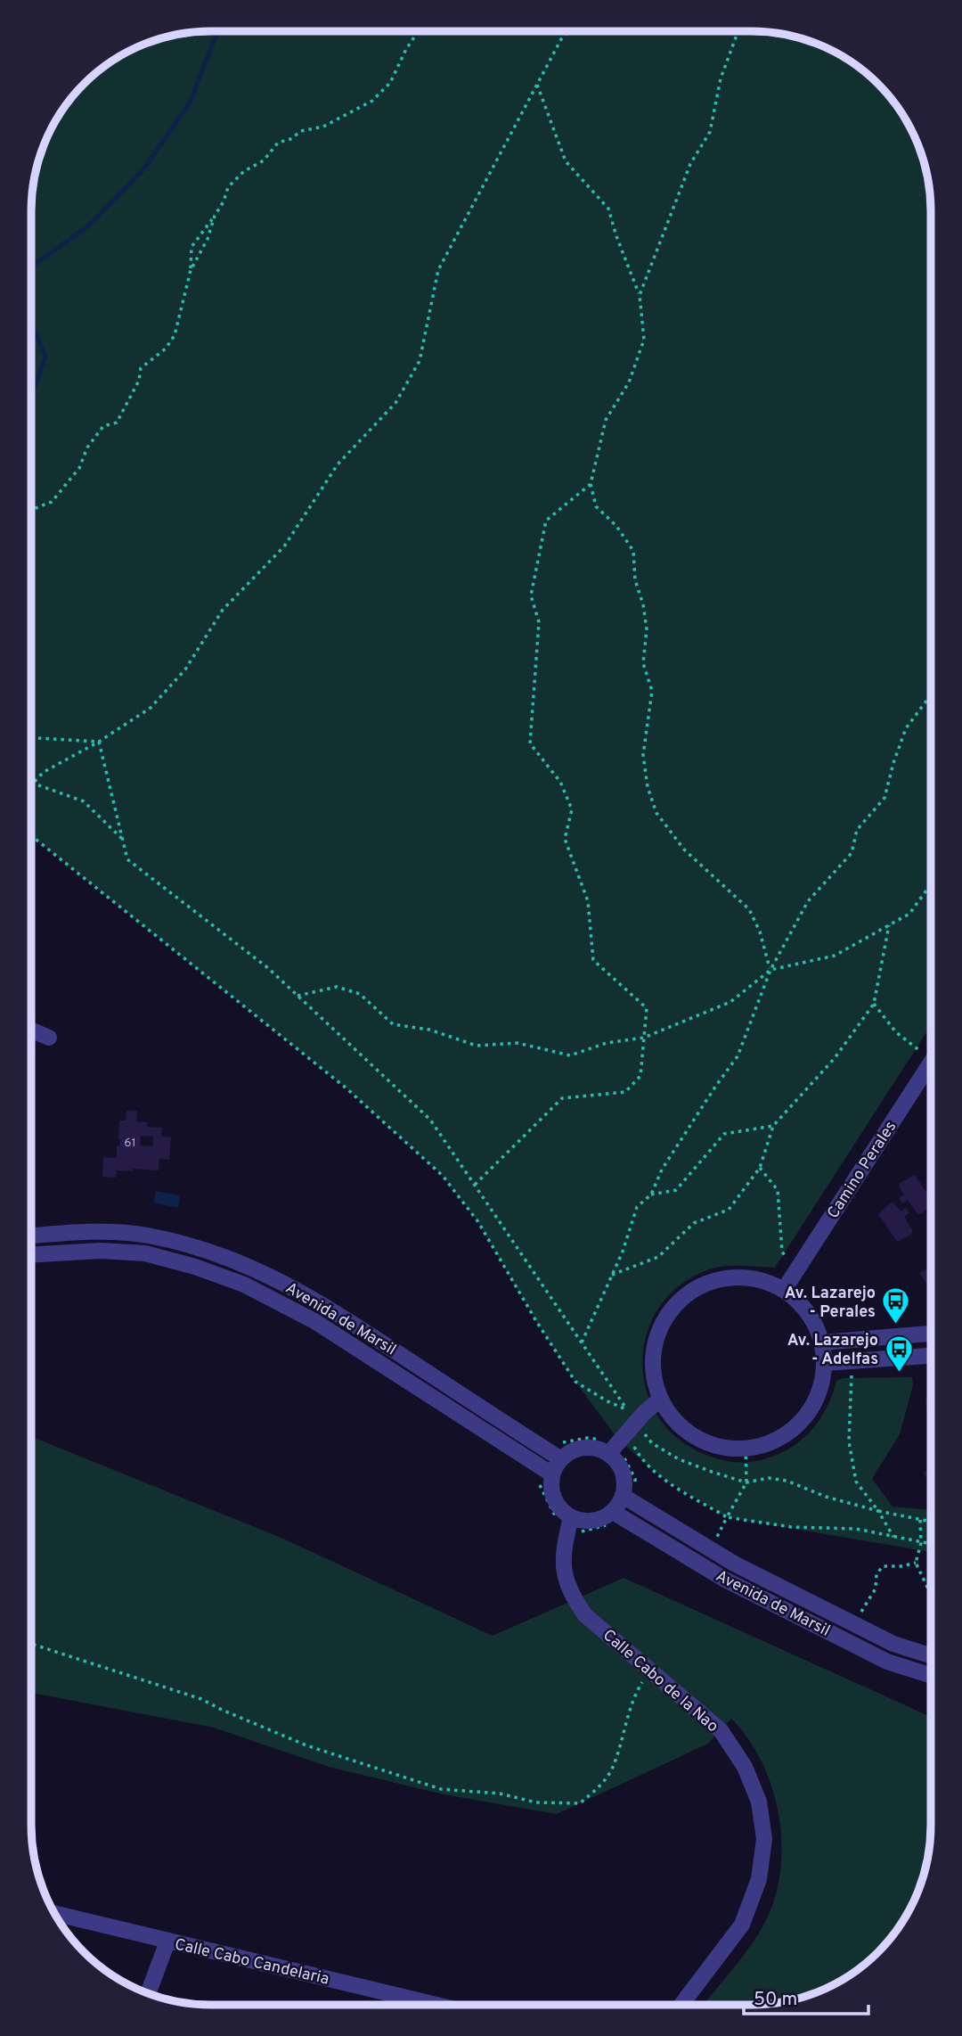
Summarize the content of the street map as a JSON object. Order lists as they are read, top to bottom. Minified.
{"streets":{"street":["Camino Perales","Avenida de Marsil","Calle Cabo de la Nao","Calle Cabo Candelaria"]},"crossings":[["Avenida de Marsil","Calle Cabo de la Nao"]],"places":{"bus stop":["Av. Lazarejo - Perales","Av. Lazarejo - Adelfas"]},"house_numbers":["61"],"scale_bar":"50 m"}
